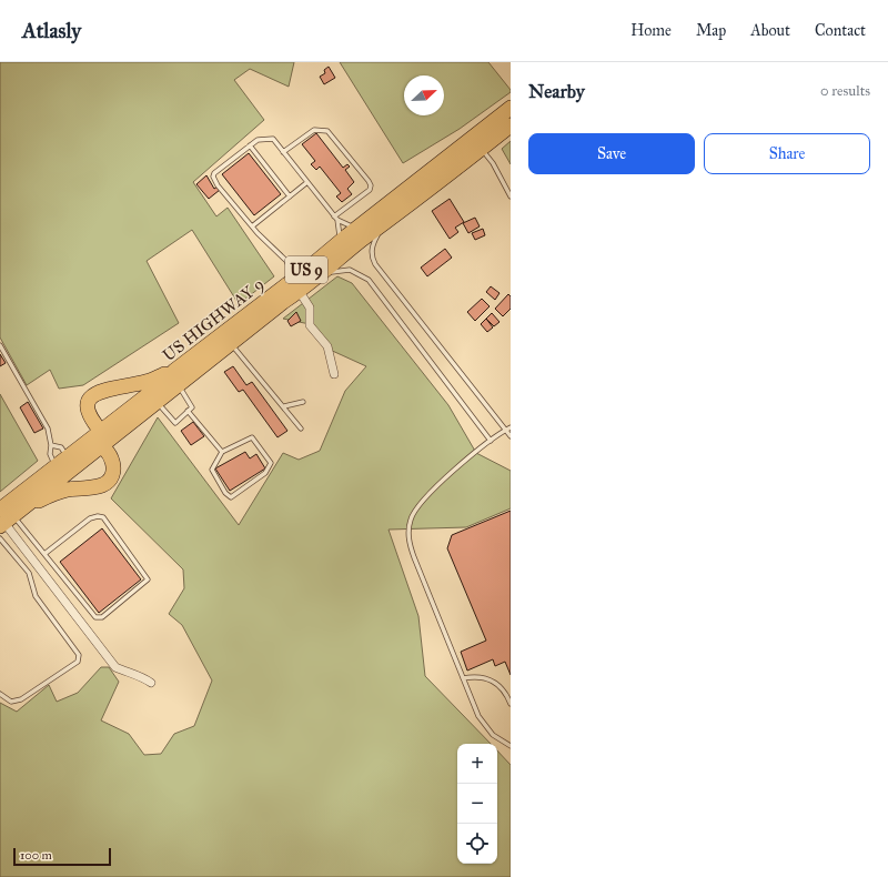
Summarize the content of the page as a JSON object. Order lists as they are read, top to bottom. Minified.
{"streets":{"highway":["US 9","US HIGHWAY 9"]},"scale_bar":"100 m","north":"top right","page":{"header":"Atlasly","nav":["Home","Map","About","Contact"],"heading":["Nearby","0 results"],"buttons":["Save","Share"],"map_buttons":["+","−"],"scale":"100 m"}}
